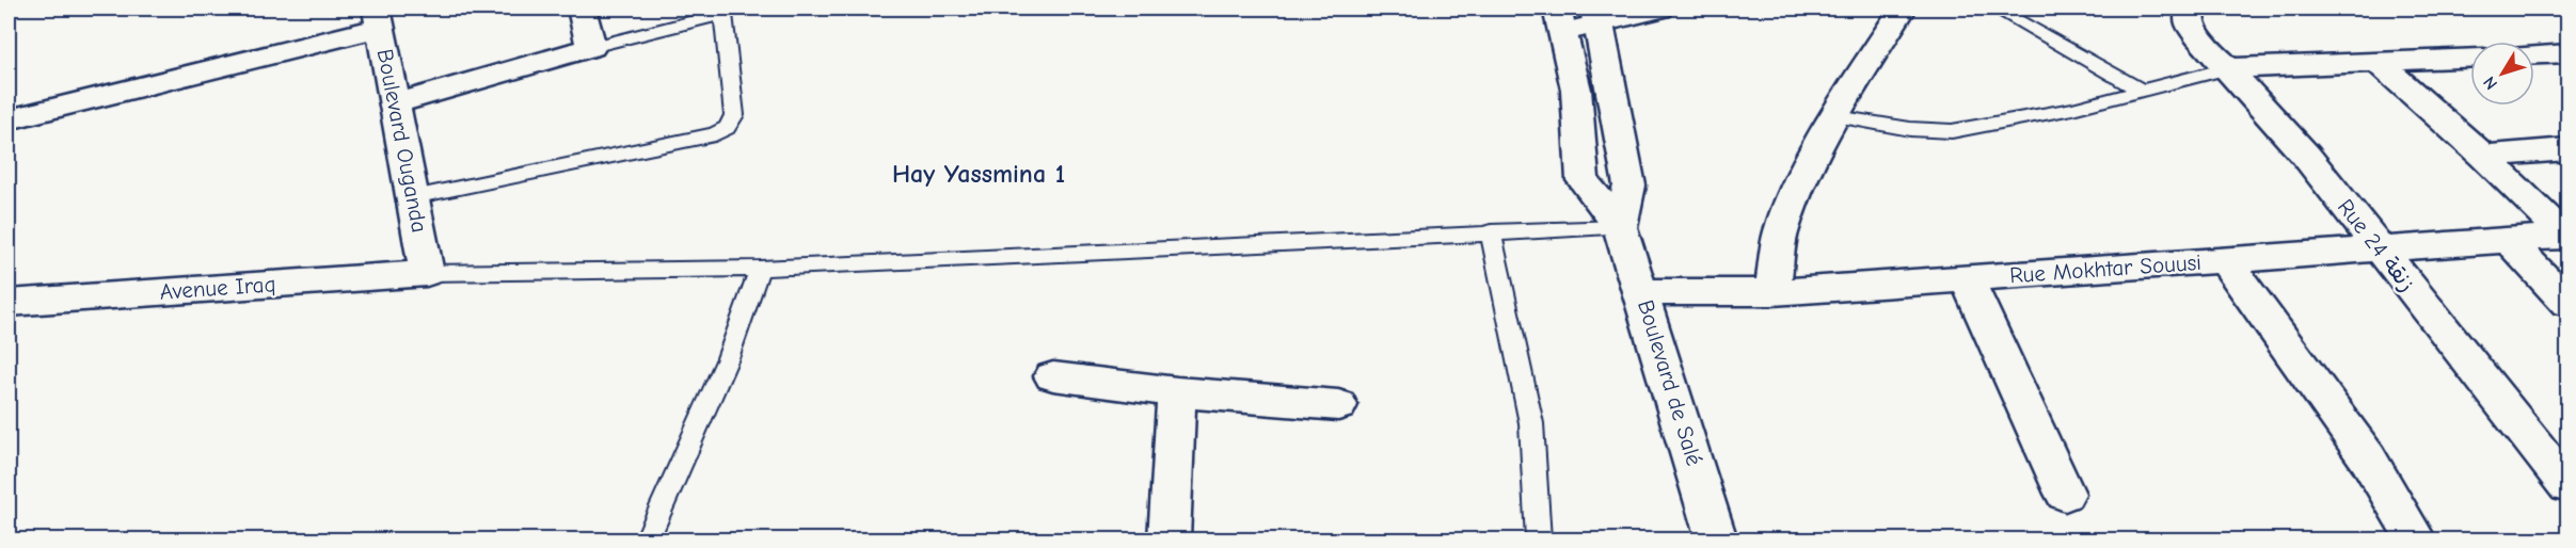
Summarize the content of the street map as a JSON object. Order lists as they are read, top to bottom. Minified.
{"streets":{"street":["Boulevard Ouganda","Rue 24 زنقة","Rue Mokhtar Souusi","Avenue Iraq","Boulevard de Salé"]},"crossings":[["Boulevard Ouganda","Avenue Iraq"],["Rue 24 زنقة","Rue Mokhtar Souusi"],["Rue Mokhtar Souusi","Boulevard de Salé"]],"districts":["Hay Yassmina 1"],"north":"bottom left"}
